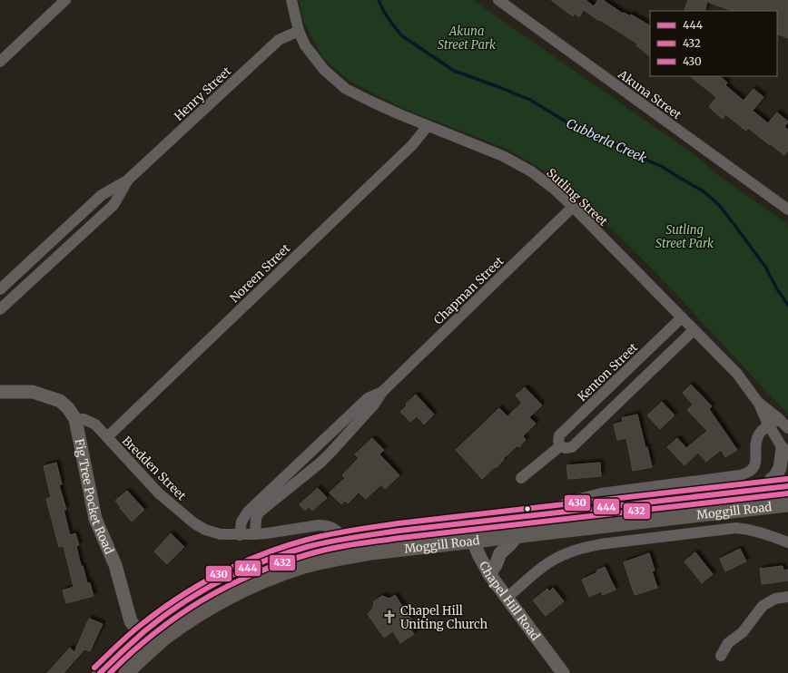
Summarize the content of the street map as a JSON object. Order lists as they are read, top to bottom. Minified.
{"streets":{"highway":["Moggill Road"],"main road":["Fig Tree Pocket Road","Chapel Hill Road"],"street":["Henry Street","Akuna Street","Sutling Street","Noreen Street","Chapman Street","Kenton Street","Bredden Street"]},"crossings":[["Henry Street","Sutling Street"],["Sutling Street","Noreen Street"],["Sutling Street","Chapman Street"],["Sutling Street","Kenton Street"],["Sutling Street","Moggill Road"],["Noreen Street","Bredden Street"],["Chapman Street","Bredden Street"],["Bredden Street","Fig Tree Pocket Road"],["Bredden Street","Moggill Road"],["Fig Tree Pocket Road","Moggill Road"],["Moggill Road","Chapel Hill Road"]],"water":["Cubberla Creek"],"parks":["Akuna Street Park","Sutling Street Park"],"places":{"church":["Chapel Hill Uniting Church"]},"lines":["transit line 430","transit line 444","transit line 432"],"legend":["444","432","430"]}
